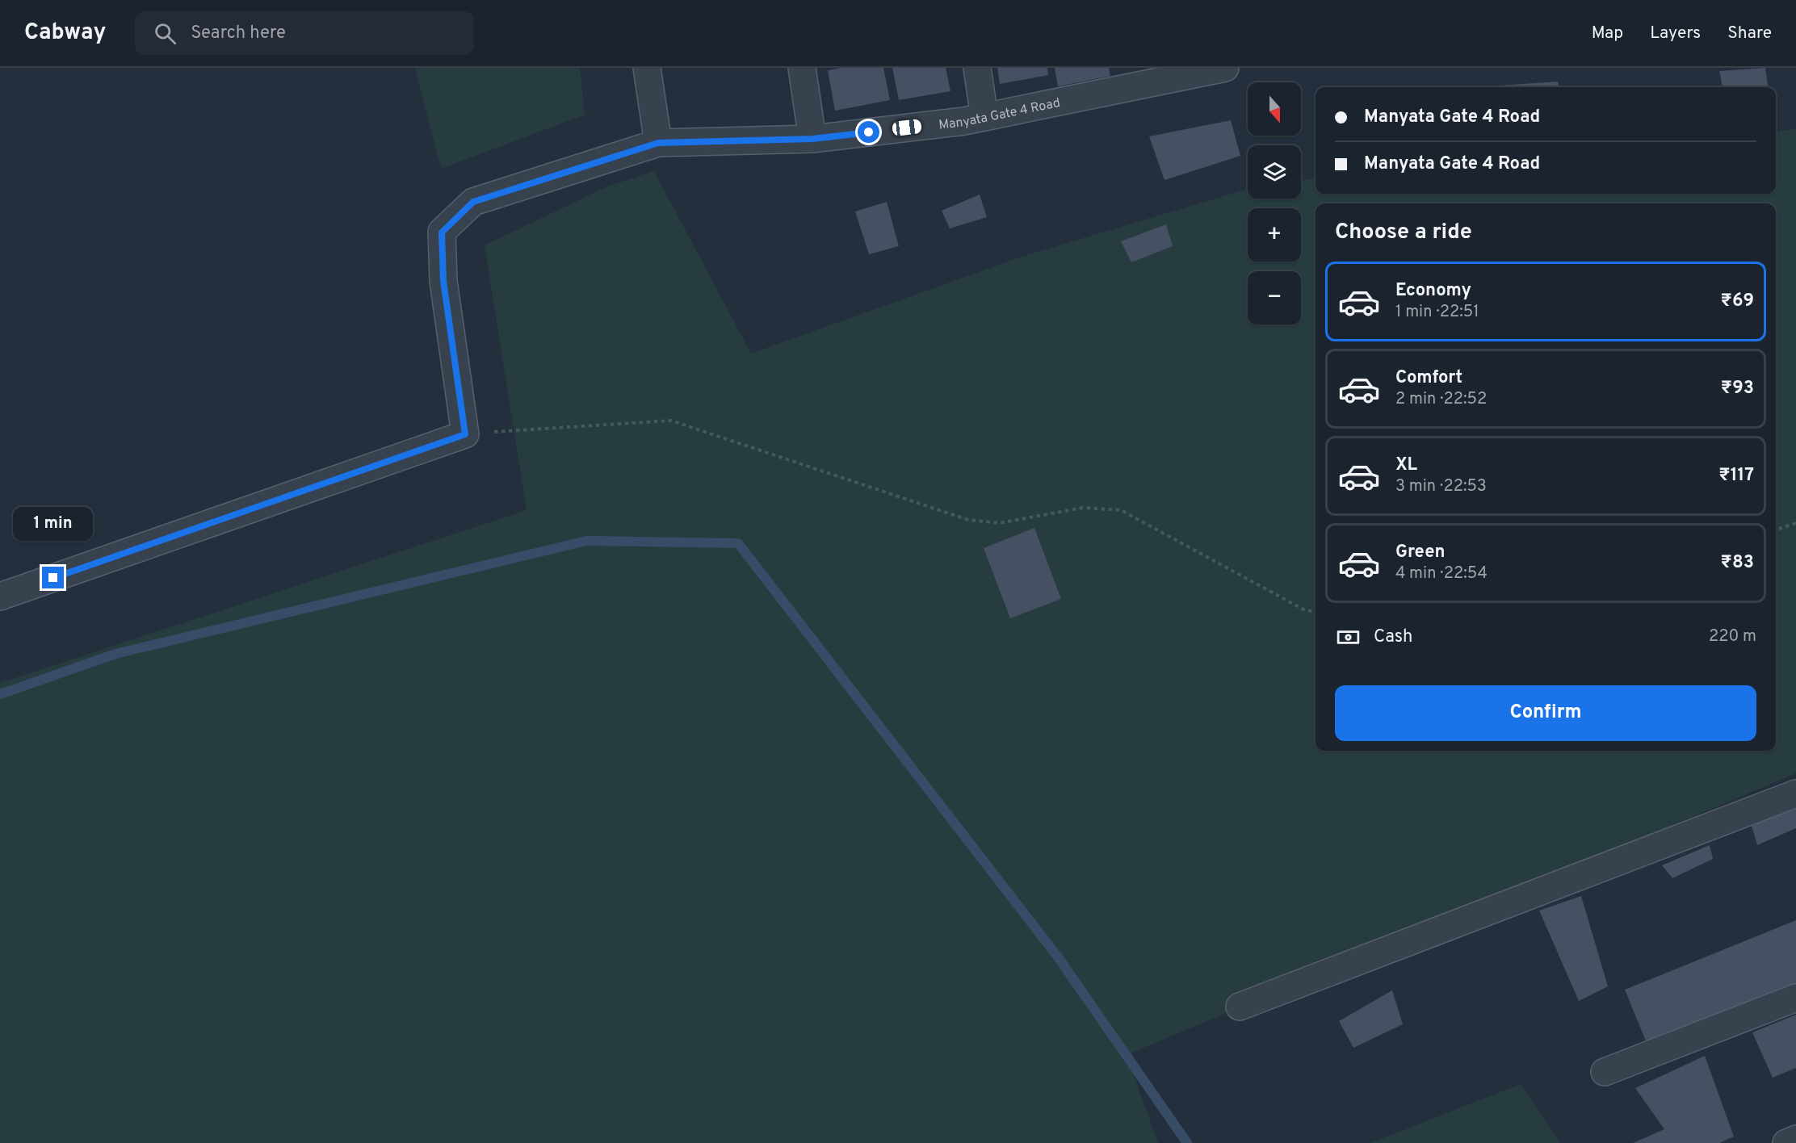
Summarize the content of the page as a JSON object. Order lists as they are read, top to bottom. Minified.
{"streets":{"street":["Manyata Gate 4 Road"]},"north":"bottom","page":{"header":"Cabway","search":"Search here","nav":["Map","Layers","Share"],"map_buttons":["+","−"],"banner":["Manyata Gate 4 Road","Manyata Gate 4 Road"],"heading":"Choose a ride","list":[{"name":"Economy","note":"1 min · 22:51","value":"₹69"},{"name":"Comfort","note":"2 min · 22:52","value":"₹93"},{"name":"XL","note":"3 min · 22:53","value":"₹117"},{"name":"Green","note":"4 min · 22:54","value":"₹83"}],"bubble":"1 min","pay":["Cash","220 m"],"buttons":"Confirm"}}
